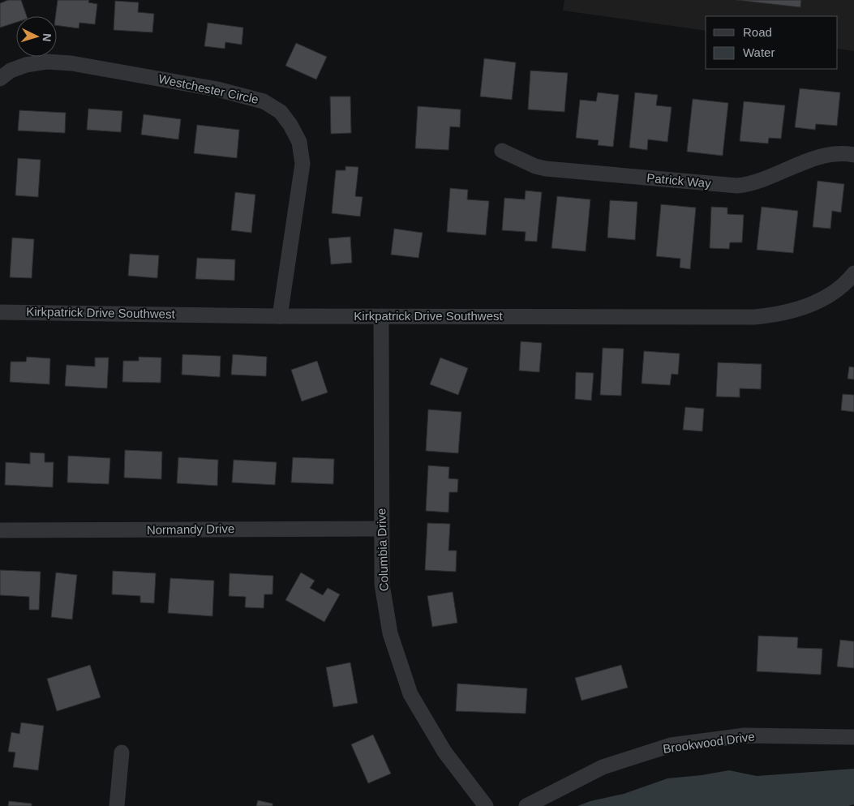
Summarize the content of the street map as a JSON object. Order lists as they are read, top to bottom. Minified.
{"streets":{"street":["Westchester Circle","Patrick Way","Kirkpatrick Drive Southwest","Normandy Drive","Columbia Drive","Brookwood Drive"]},"crossings":[["Westchester Circle","Kirkpatrick Drive Southwest"],["Kirkpatrick Drive Southwest","Columbia Drive"],["Normandy Drive","Columbia Drive"]],"legend":["Road","Water"],"north":"right"}
